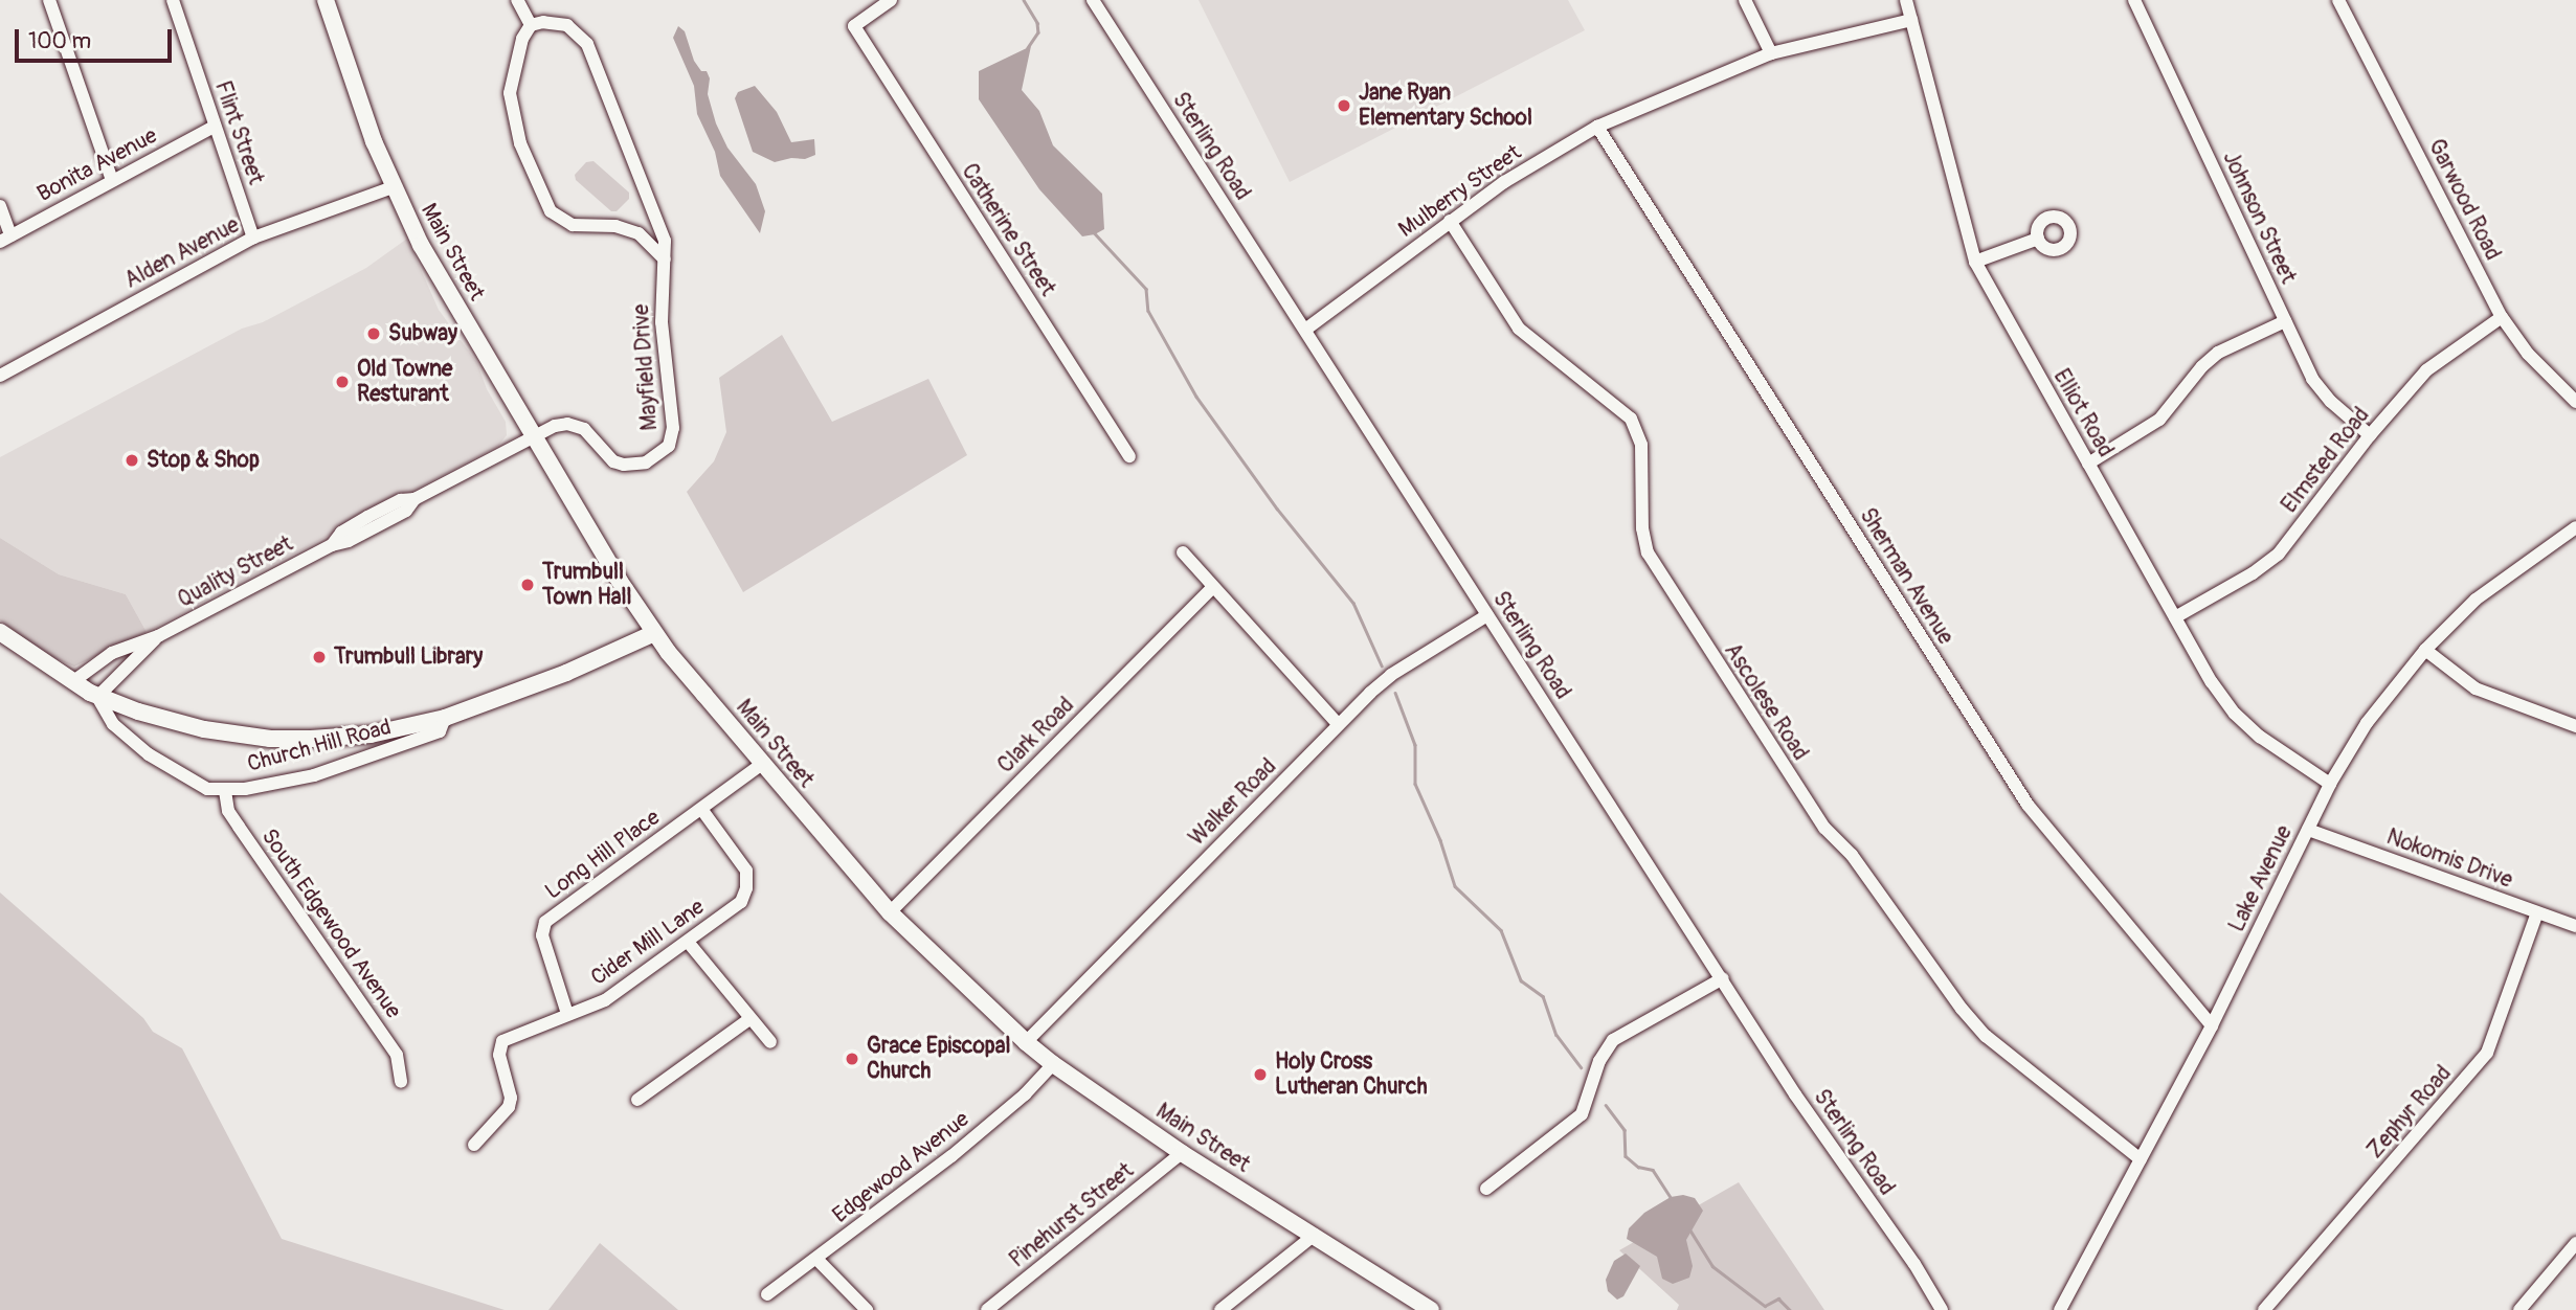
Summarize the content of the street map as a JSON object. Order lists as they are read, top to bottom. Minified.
{"streets":{"main road":["Main Street","Church Hill Road"],"street":["Flint Street","Sterling Road","Bonita Avenue","Mulberry Street","Garwood Road","Johnson Street","Catherine Street","Alden Avenue","Mayfield Drive","Elliot Road","Elmsted Road","Quality Street","Sherman Avenue","Ascolese Road","Clark Road","Walker Road","Long Hill Place","Nokomis Drive","Lake Avenue","South Edgewood Avenue","Cider Mill Lane","Zephyr Road","Edgewood Avenue","Pinehurst Street"]},"crossings":[["Flint Street","Bonita Avenue"],["Flint Street","Alden Avenue"],["Sterling Road","Mulberry Street"],["Sterling Road","Walker Road"],["Mulberry Street","Elliot Road"],["Mulberry Street","Sherman Avenue"],["Mulberry Street","Ascolese Road"],["Garwood Road","Elmsted Road"],["Johnson Street","Elmsted Road"],["Main Street","Alden Avenue"],["Main Street","Mayfield Drive"],["Main Street","Quality Street"],["Main Street","Clark Road"],["Main Street","Church Hill Road"],["Main Street","Walker Road"],["Main Street","Long Hill Place"],["Main Street","Edgewood Avenue"],["Main Street","Pinehurst Street"],["Mayfield Drive","Quality Street"],["Elliot Road","Elmsted Road"],["Elliot Road","Lake Avenue"],["Quality Street","Church Hill Road"],["Sherman Avenue","Lake Avenue"],["Ascolese Road","Lake Avenue"],["Church Hill Road","South Edgewood Avenue"],["Long Hill Place","Cider Mill Lane"],["Nokomis Drive","Lake Avenue"],["Nokomis Drive","Zephyr Road"]],"places":["Jane Ryan Elementary School","Subway","Old Towne Resturant","Stop & Shop","Trumbull Town Hall","Trumbull Library","Grace Episcopal Church","Holy Cross Lutheran Church"],"scale_bar":"100 m"}
